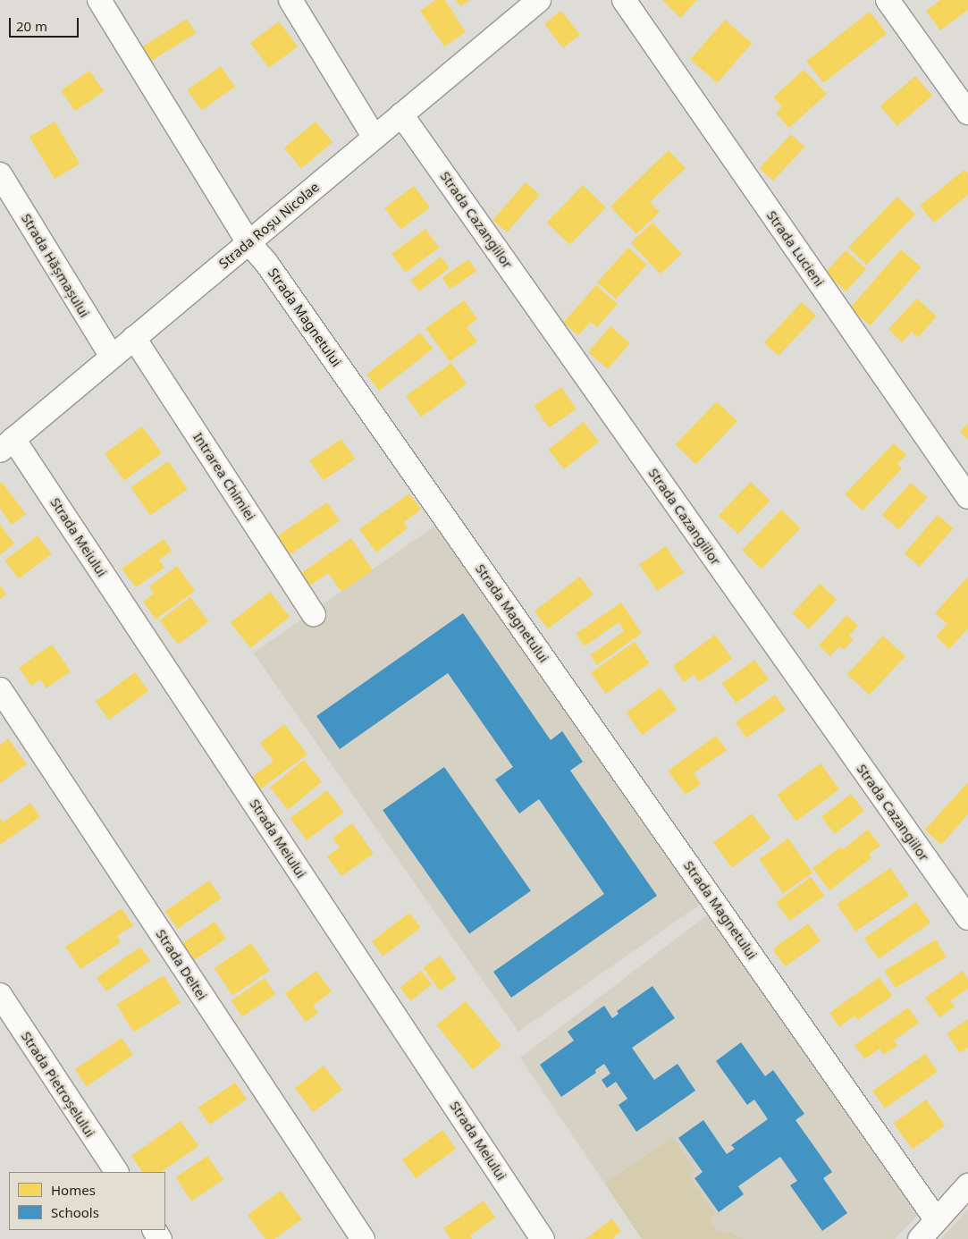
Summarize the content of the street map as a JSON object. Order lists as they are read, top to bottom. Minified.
{"streets":{"street":["Strada Cazangiilor","Strada Roșu Nicolae","Strada Lucieni","Strada Hășmașului","Strada Magnetului","Intrarea Chimiei","Strada Meiului","Strada Deltei","Strada Pietroșelului"]},"crossings":[["Strada Cazangiilor","Strada Roșu Nicolae"],["Strada Roșu Nicolae","Strada Hășmașului"],["Strada Roșu Nicolae","Strada Magnetului"],["Strada Roșu Nicolae","Intrarea Chimiei"],["Strada Roșu Nicolae","Strada Meiului"]],"legend":["Homes","Schools"],"scale_bar":"20 m"}
